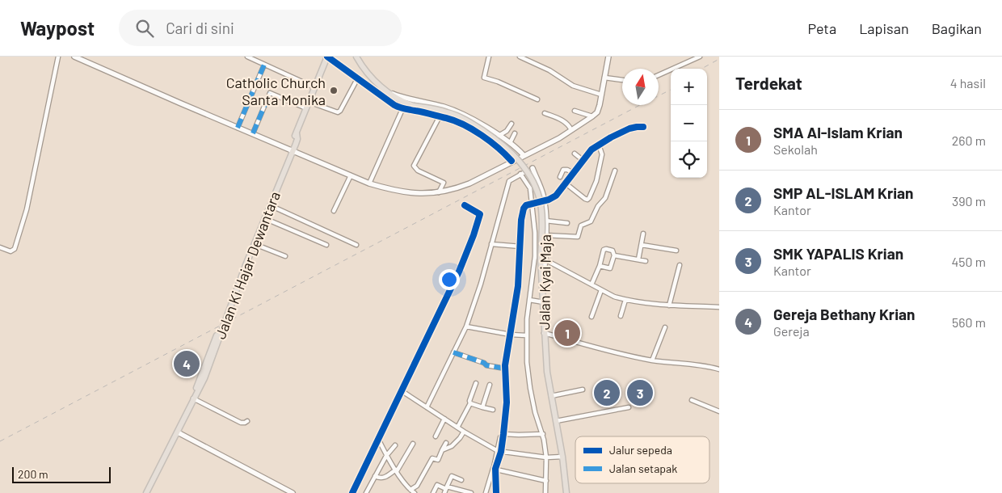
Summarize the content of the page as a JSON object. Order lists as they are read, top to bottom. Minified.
{"streets":{"main road":["Jalan Ki Hajar Dewantara","Jalan Kyai Maja"]},"places":["Catholic Church Santa Monika"],"legend":["Jalur sepeda","Jalan setapak"],"scale_bar":"200 m","north":"top","page":{"header":"Waypost","search":"Cari di sini","nav":["Peta","Lapisan","Bagikan"],"heading":["Terdekat","4 hasil"],"map_buttons":["+","−"],"list":[{"mark":"1","name":"SMA Al-Islam Krian","note":"Sekolah","value":"260 m"},{"mark":"2","name":"SMP AL-ISLAM Krian","note":"Kantor","value":"390 m"},{"mark":"3","name":"SMK YAPALIS Krian","note":"Kantor","value":"450 m"},{"mark":"4","name":"Gereja Bethany Krian","note":"Gereja","value":"560 m"}],"pins":["1","4","2","3"],"scale":"200 m"}}
